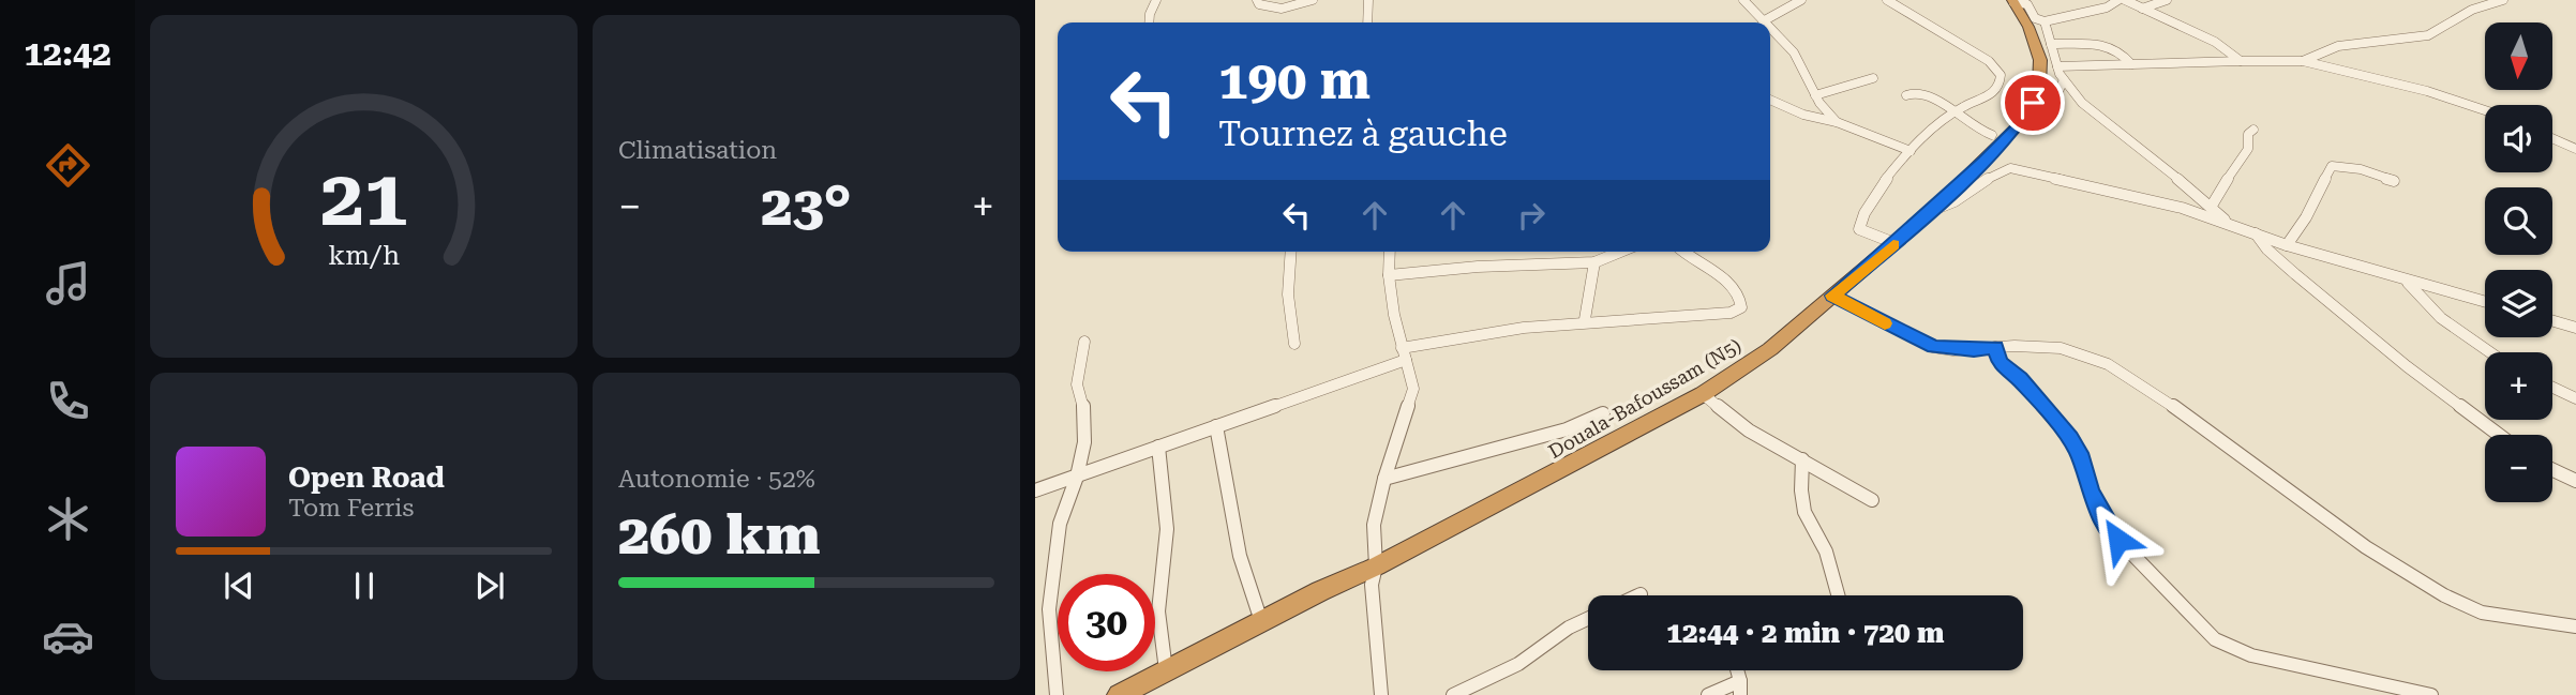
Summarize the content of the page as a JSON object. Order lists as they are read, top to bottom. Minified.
{"streets":{"highway":["Douala-Bafoussam (N5)"]},"north":"bottom","page":{"tabs":"12:42","tile":["Climatisation",["Autonomie · 52%","260 km"]],"map_buttons":["+","−"],"turn":["190 m","Tournez à gauche"],"heat":["−","23°","+"],"song":["Open Road","Tom Ferris"],"limit":"30","trip":"12:44 · 2 min · 720 m","gauge":["21","km/h"]}}
